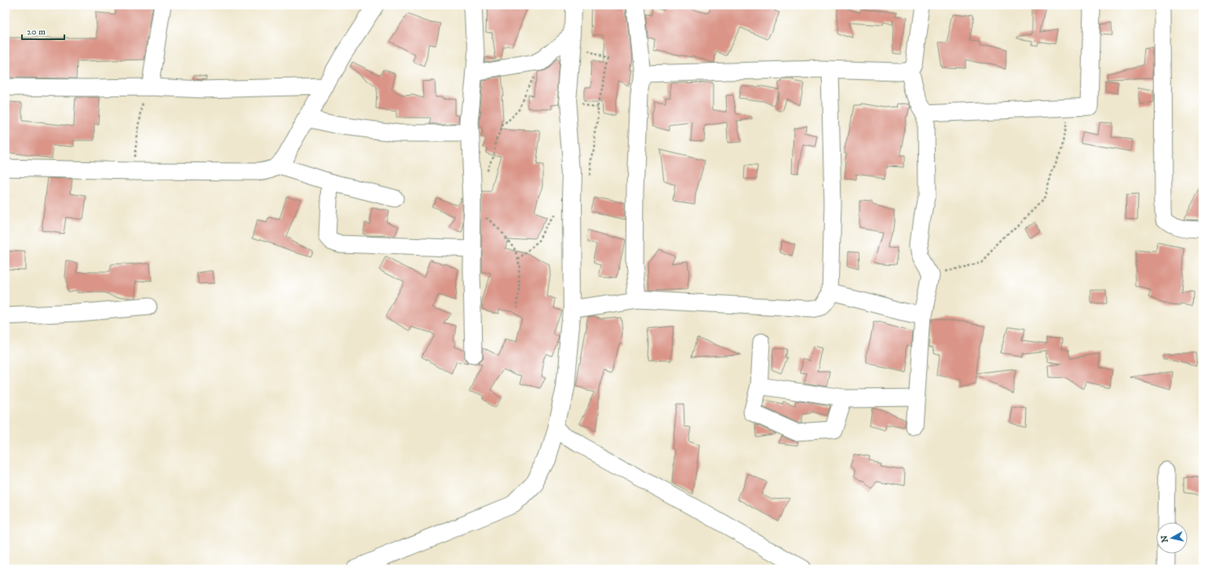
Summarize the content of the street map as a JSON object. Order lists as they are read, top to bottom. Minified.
{"scale_bar":"20 m","north":"left"}
